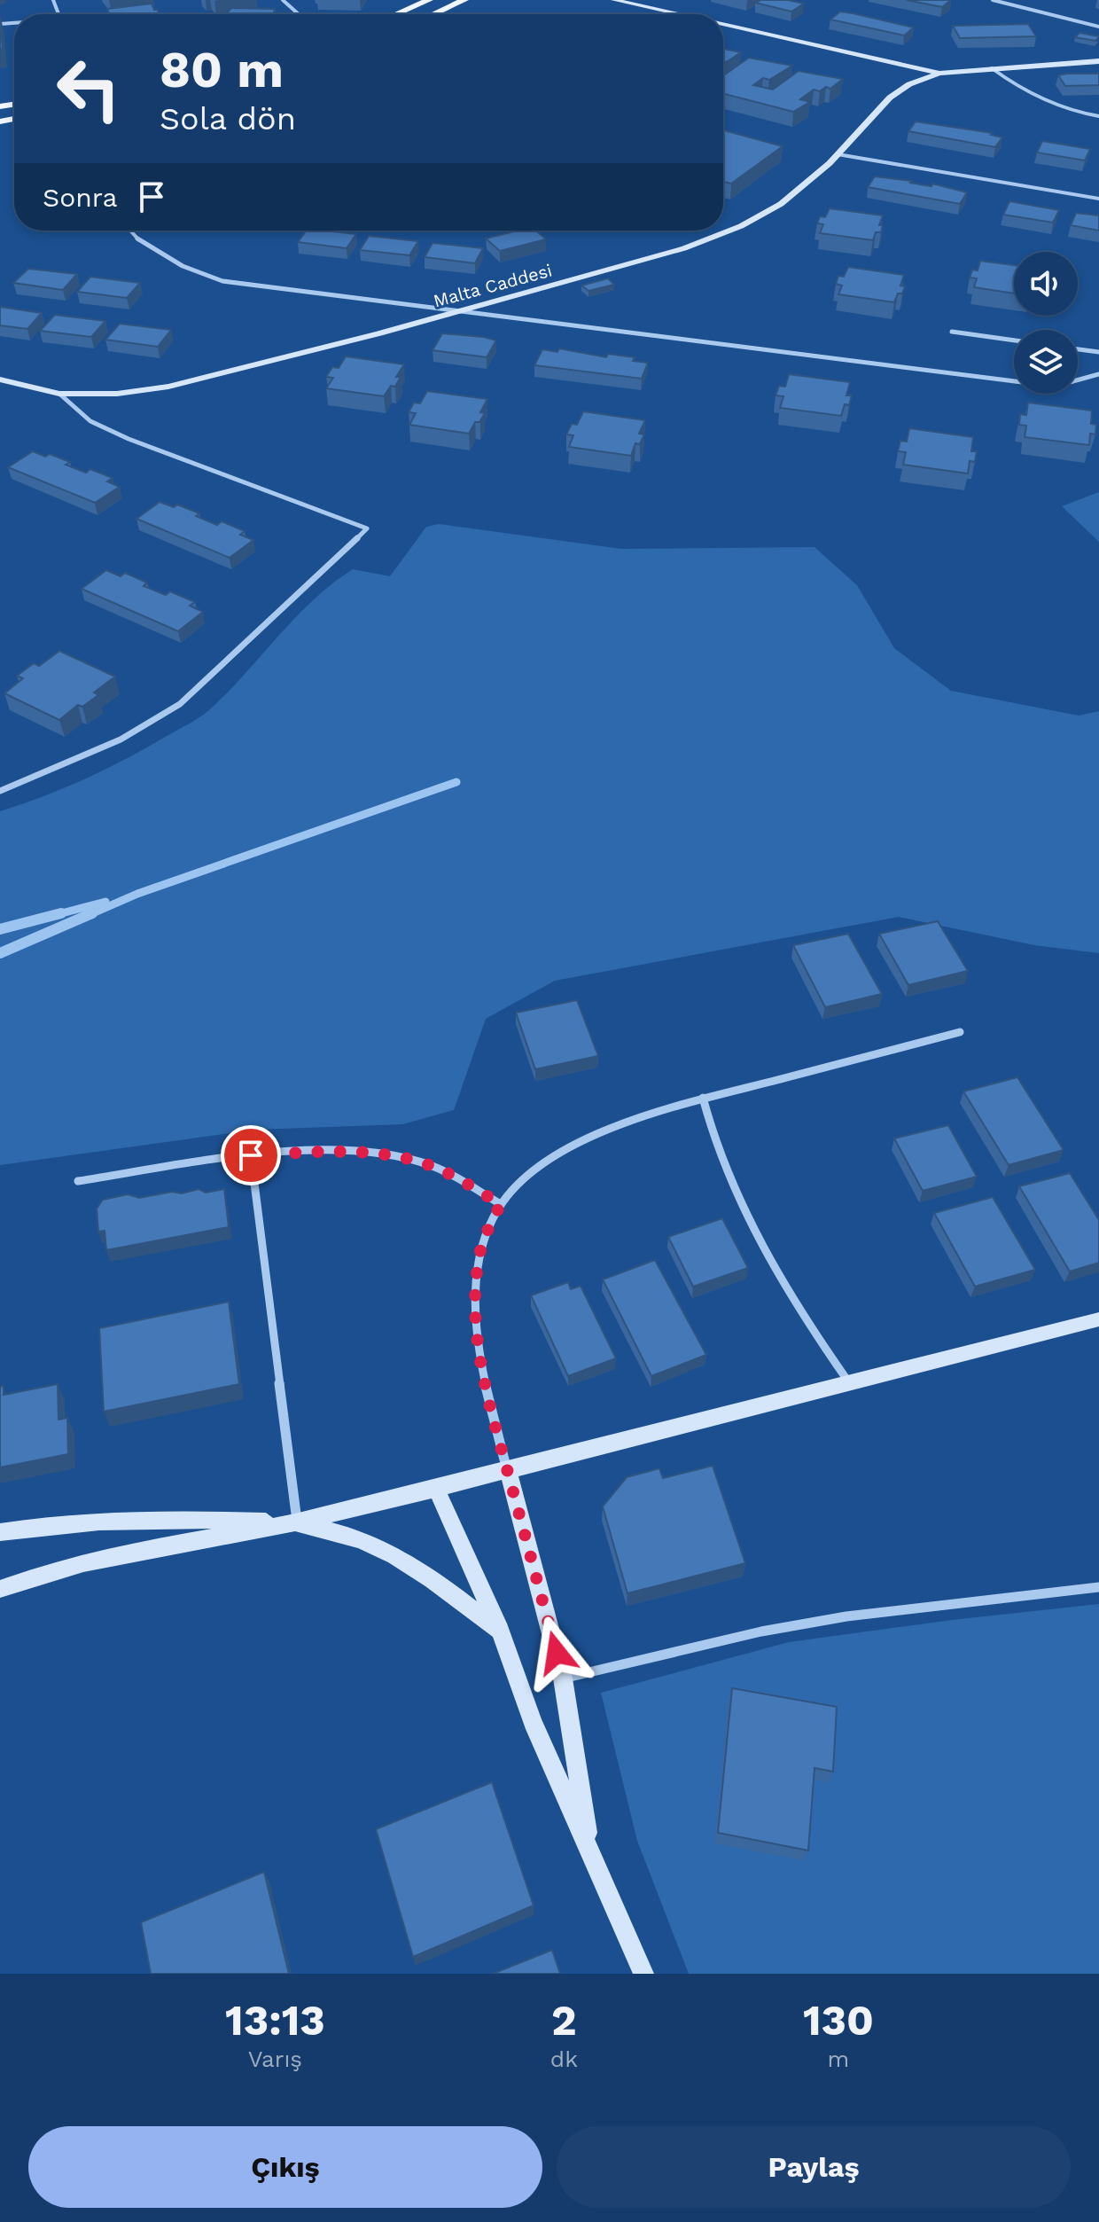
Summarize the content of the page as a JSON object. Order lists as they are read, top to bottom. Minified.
{"streets":{"main road":["Malta Caddesi"]},"page":{"turn":["80 m","Sola dön"],"then":"Sonra","eta":["13:13","Varış","2","dk","130","m"],"buttons":["Çıkış","Paylaş"]}}
